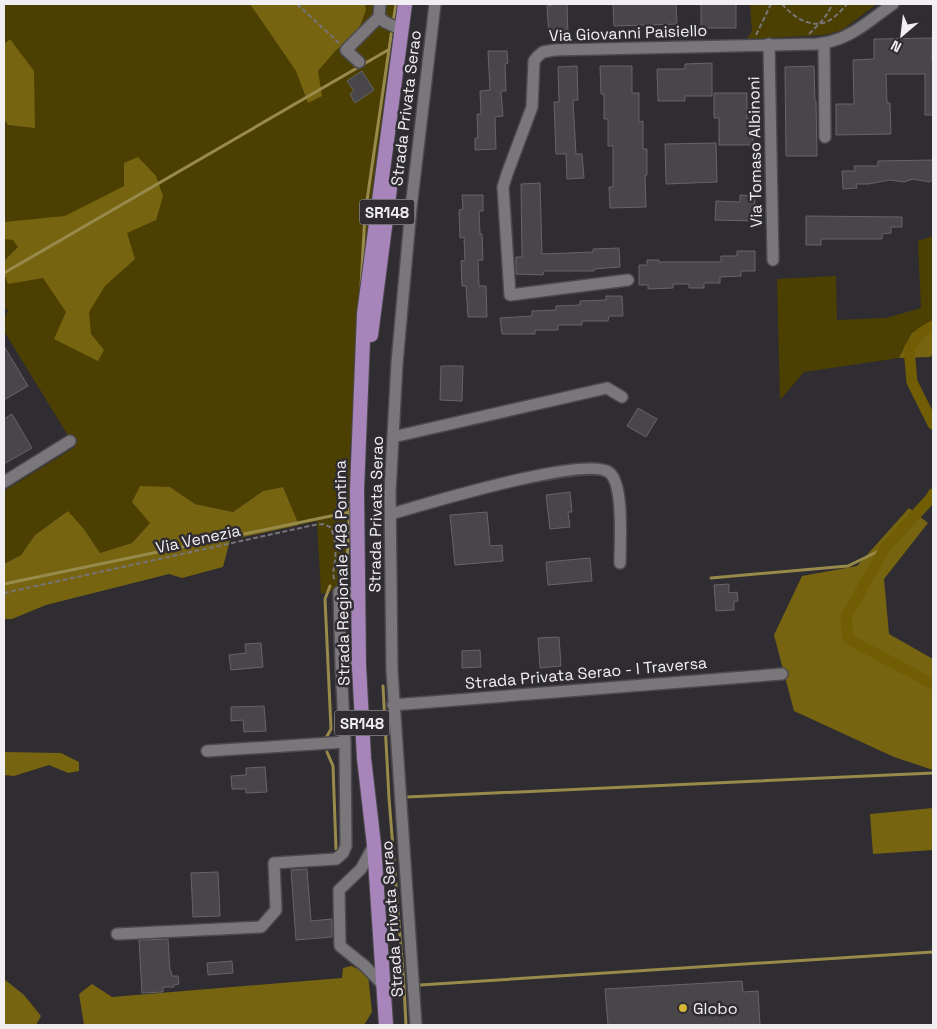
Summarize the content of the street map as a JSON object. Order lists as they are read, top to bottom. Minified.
{"streets":{"main road":["SR148","Strada Regionale 148 Pontina"],"street":["Via Giovanni Paisiello","Strada Privata Serao","Via Tomaso Albinoni","Strada Privata Serao - I Traversa"],"path":["Via Venezia"]},"crossings":[["Via Giovanni Paisiello","Via Tomaso Albinoni"],["Strada Privata Serao","Strada Privata Serao - I Traversa"]],"places":["Globo"],"north":"bottom left"}
